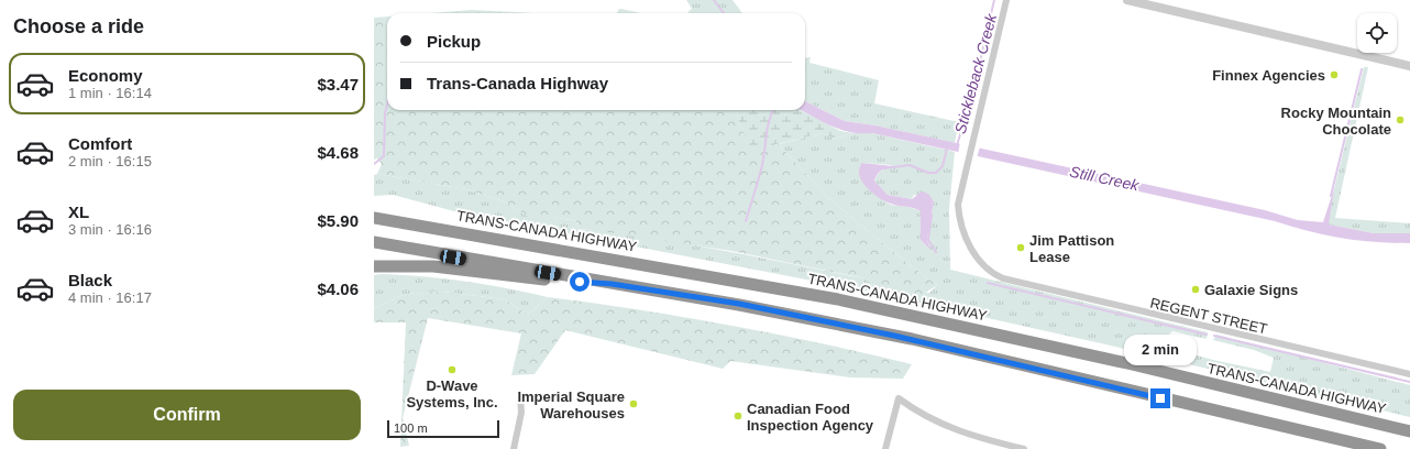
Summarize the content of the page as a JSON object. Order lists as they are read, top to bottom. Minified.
{"streets":{"highway":["TRANS-CANADA HIGHWAY"],"street":["REGENT STREET"]},"water":["Stickleback Creek","Still Creek"],"places":["Finnex Agencies","Rocky Mountain Chocolate","Jim Pattison Lease","Galaxie Signs","D-Wave Systems, Inc.","Imperial Square Warehouses","Canadian Food Inspection Agency"],"scale_bar":"100 m","page":{"heading":"Choose a ride","banner":["Pickup","Trans-Canada Highway"],"list":[{"name":"Economy","note":"1 min · 16:14","value":"$3.47"},{"name":"Comfort","note":"2 min · 16:15","value":"$4.68"},{"name":"XL","note":"3 min · 16:16","value":"$5.90"},{"name":"Black","note":"4 min · 16:17","value":"$4.06"}],"bubble":"2 min","buttons":"Confirm","scale":"100 m"}}
